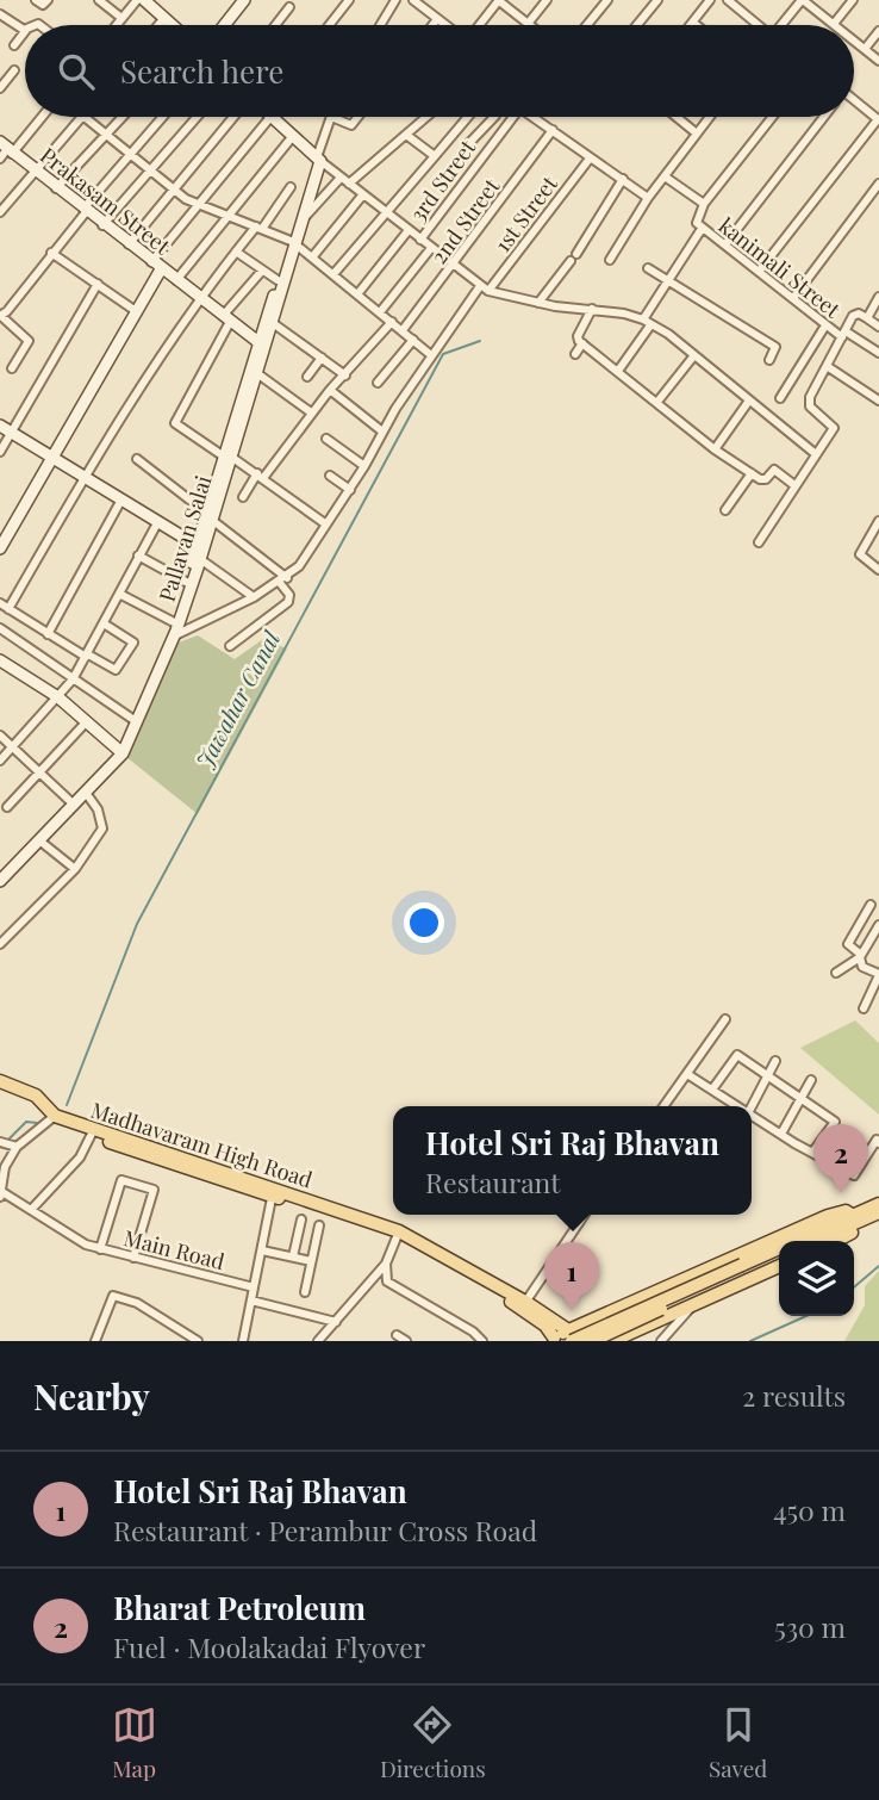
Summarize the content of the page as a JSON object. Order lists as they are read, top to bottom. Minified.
{"streets":{"main road":["Madhavaram High Road"],"street":["3rd Street","Prakasam Street","1st Street","2nd Street","kanimali Street","Pallavan Salai","Main Road"]},"water":["Jawahar Canal"],"page":{"search":"Search here","popup":["Hotel Sri Raj Bhavan","Restaurant"],"pins":["2","1"],"heading":["Nearby","2 results"],"list":[{"mark":"1","name":"Hotel Sri Raj Bhavan","note":"Restaurant · Perambur Cross Road","value":"450 m"},{"mark":"2","name":"Bharat Petroleum","note":"Fuel · Moolakadai Flyover","value":"530 m"}],"nav":["Map","Directions","Saved"]}}
